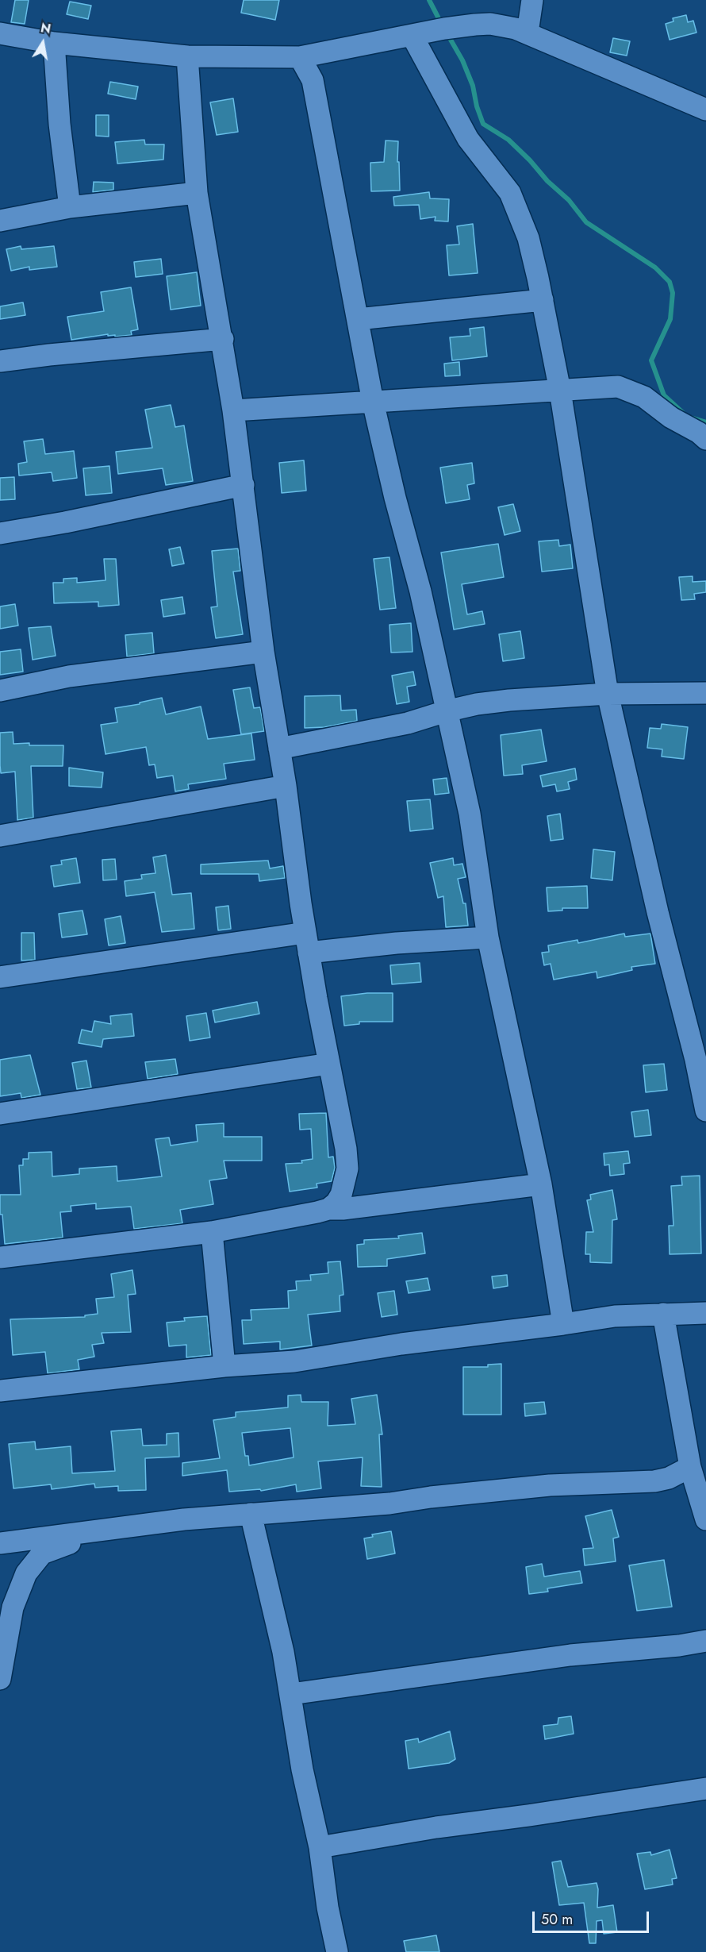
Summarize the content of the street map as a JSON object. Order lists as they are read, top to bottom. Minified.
{"scale_bar":"50 m","north":"top"}
